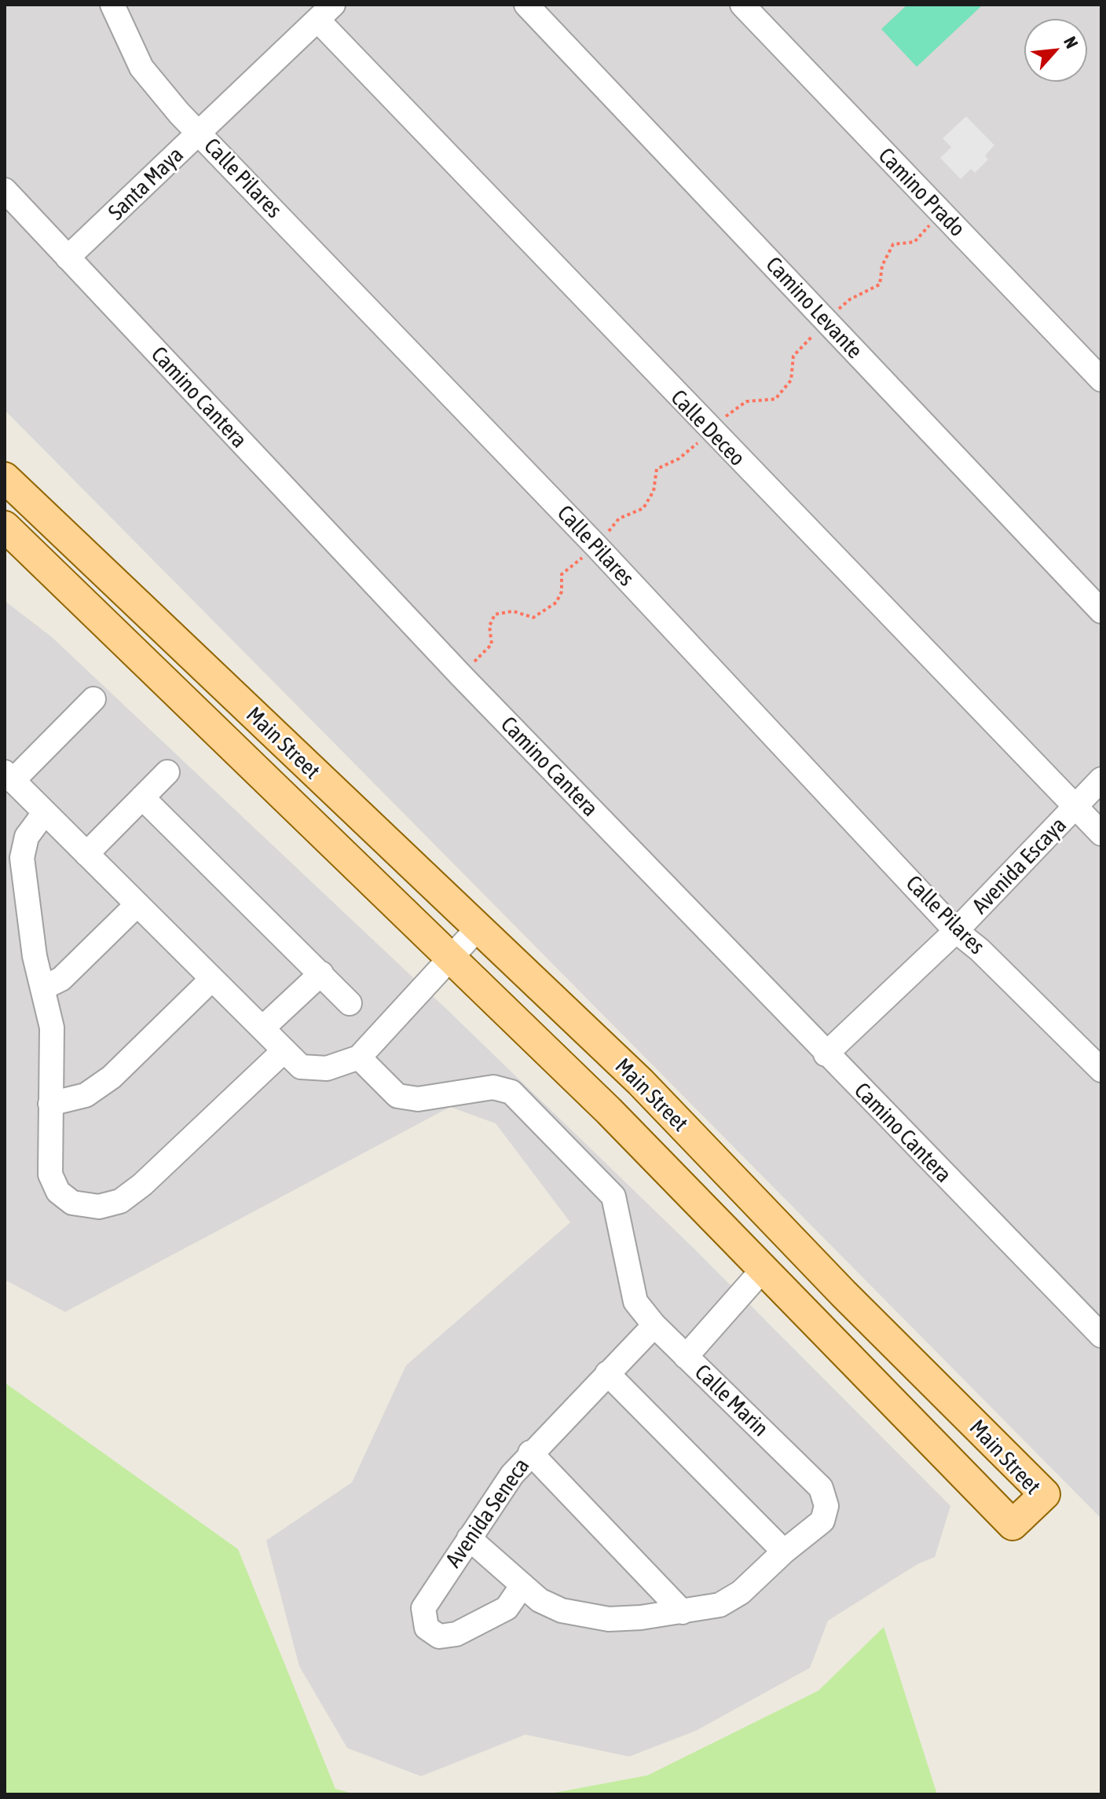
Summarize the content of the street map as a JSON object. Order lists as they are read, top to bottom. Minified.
{"streets":{"main road":["Main Street"],"street":["Calle Pilares","Santa Maya","Camino Prado","Camino Levante","Camino Cantera","Calle Deceo","Avenida Escaya","Calle Marin","Avenida Seneca"]},"crossings":[["Calle Pilares","Santa Maya"],["Calle Pilares","Avenida Escaya"],["Santa Maya","Camino Cantera"],["Santa Maya","Calle Deceo"],["Camino Cantera","Avenida Escaya"],["Calle Deceo","Avenida Escaya"],["Calle Marin","Avenida Seneca"]],"north":"top right"}
